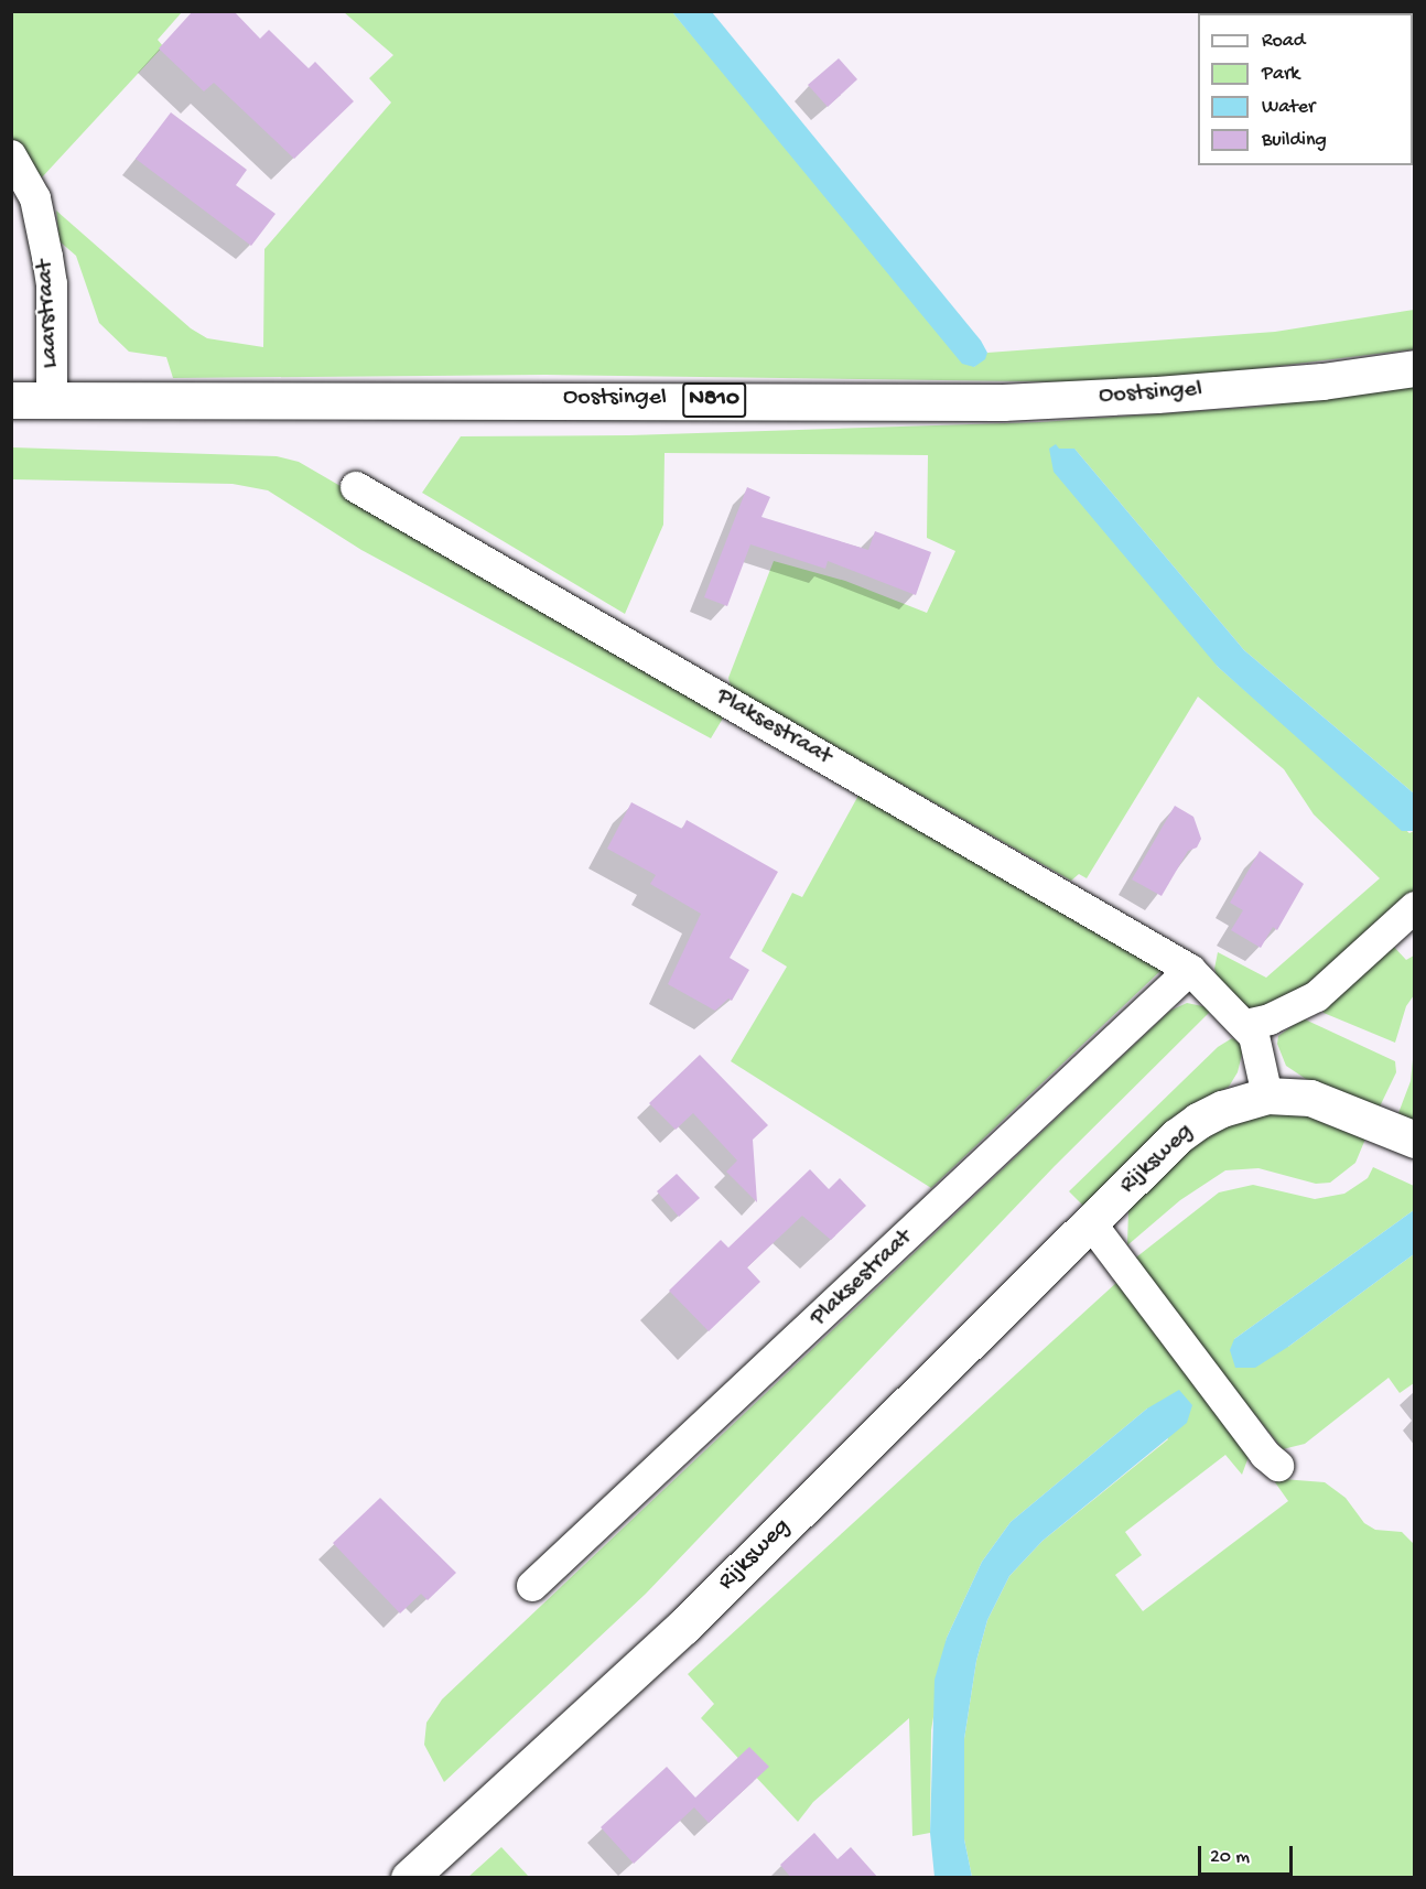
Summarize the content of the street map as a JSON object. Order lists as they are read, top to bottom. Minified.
{"streets":{"main road":["Oostsingel","N810","Rijksweg"],"street":["Laarstraat","Plaksestraat"]},"crossings":[["Laarstraat","Oostsingel"],["Plaksestraat","Rijksweg"]],"legend":["Road","Park","Water","Building"],"scale_bar":"20 m"}
